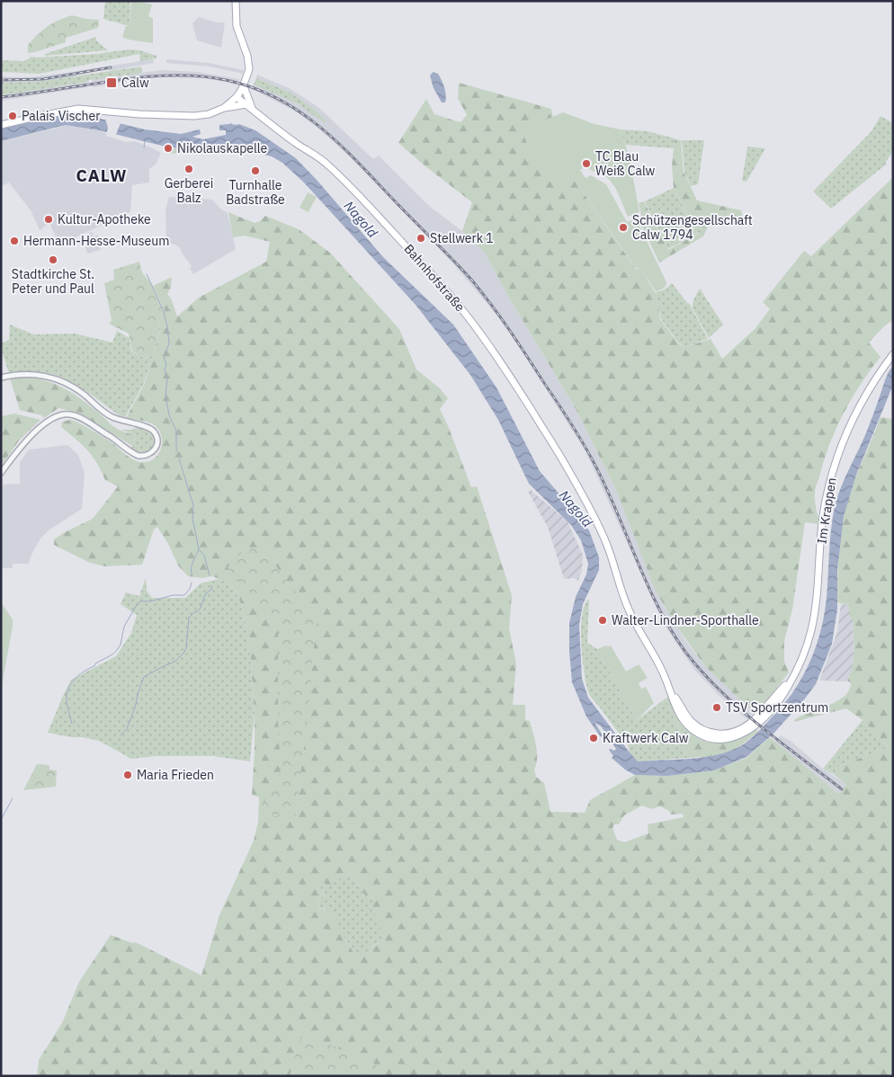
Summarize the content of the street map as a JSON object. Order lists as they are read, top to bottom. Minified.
{"streets":{"main road":["Bahnhofstraße","Im Krappen"]},"crossings":[["Bahnhofstraße","Im Krappen"]],"districts":["CALW"],"water":["Nagold"],"places":{"transit":["Calw"],"other":["Palais Vischer","Nikolauskapelle","TC Blau Weiß Calw","Gerberei Balz","Turnhalle Badstraße","Kultur-Apotheke","Schützengesellschaft Calw 1794","Stellwerk 1","Hermann-Hesse-Museum","Stadtkirche St. Peter und Paul","Walter-Lindner-Sporthalle","TSV Sportzentrum","Kraftwerk Calw","Maria Frieden"]}}
